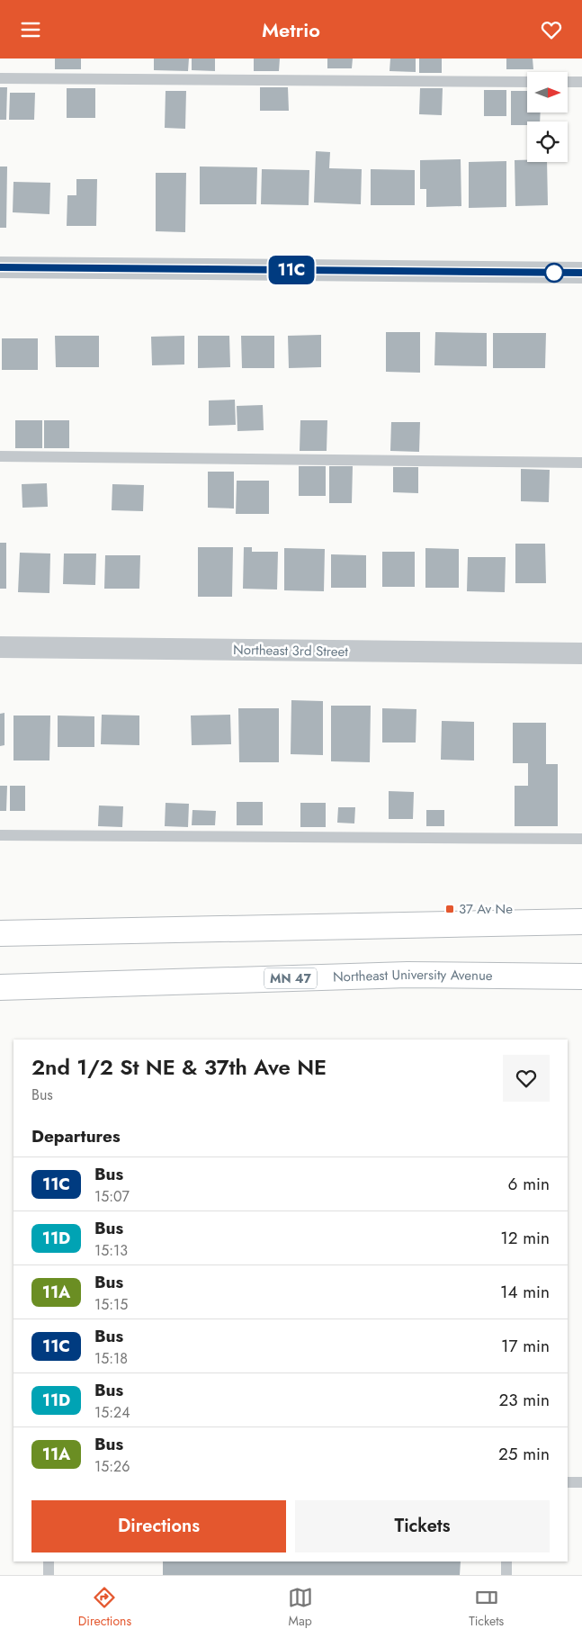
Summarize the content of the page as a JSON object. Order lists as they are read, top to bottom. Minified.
{"streets":{"main road":["Northeast University Avenue","MN 47"],"street":["Northeast 3rd Street"]},"places":{"transit":["37 Av Ne"]},"lines":["bus line 11C"],"north":"right","page":{"header":"Metrio","on_map":"11C","heading":[["2nd 1/2 St NE & 37th Ave NE","Bus"],"Departures"],"list":[{"mark":"11C","name":"Bus","note":"15:07","value":"6 min"},{"mark":"11D","name":"Bus","note":"15:13","value":"12 min"},{"mark":"11A","name":"Bus","note":"15:15","value":"14 min"},{"mark":"11C","name":"Bus","note":"15:18","value":"17 min"},{"mark":"11D","name":"Bus","note":"15:24","value":"23 min"},{"mark":"11A","name":"Bus","note":"15:26","value":"25 min"}],"buttons":["Directions","Tickets"],"tabs":["Directions","Map","Tickets"]}}
